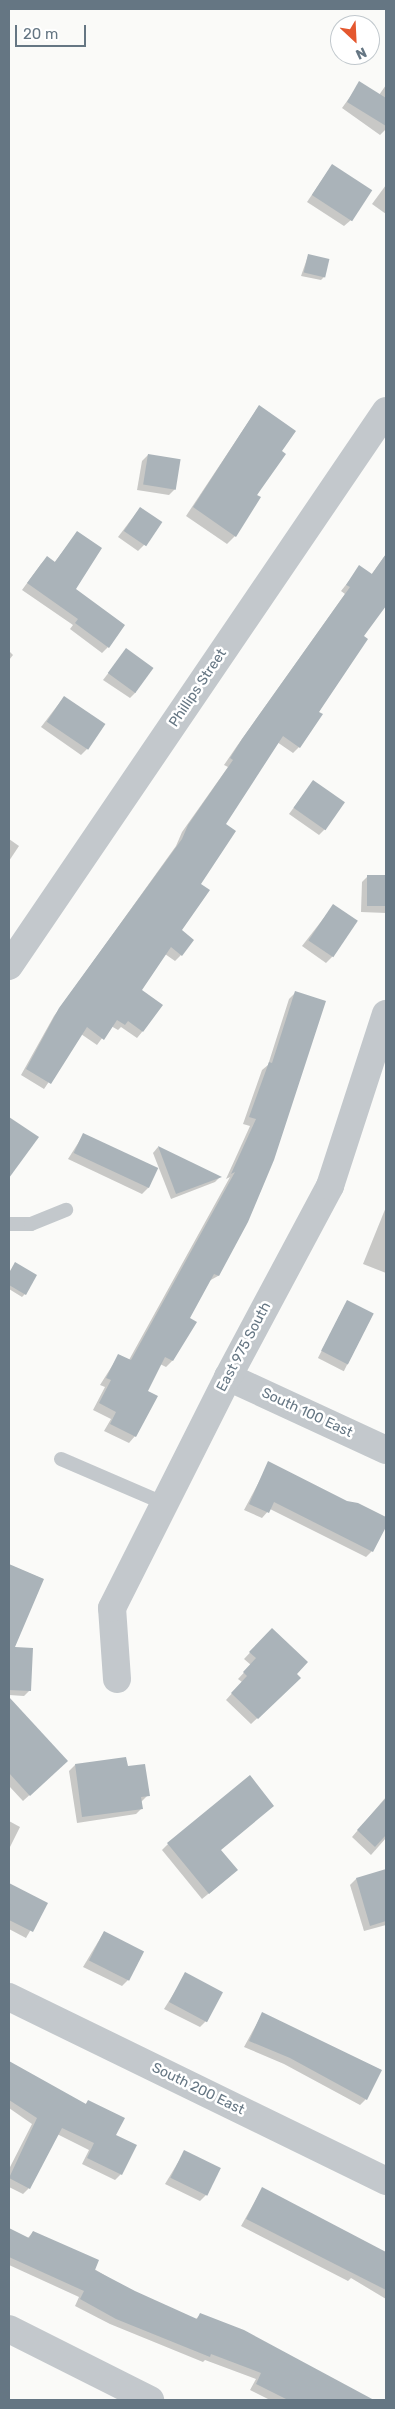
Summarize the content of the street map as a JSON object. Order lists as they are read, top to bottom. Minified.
{"streets":{"street":["Phillips Street","East 975 South","South 100 East","South 200 East"]},"crossings":[["East 975 South","South 100 East"]],"scale_bar":"20 m","north":"bottom right"}
